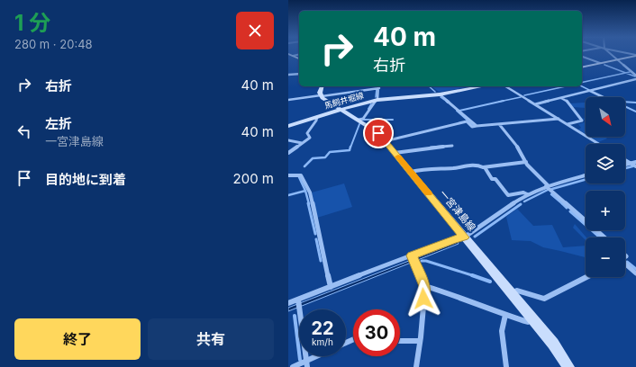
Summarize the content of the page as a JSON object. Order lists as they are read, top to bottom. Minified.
{"streets":{"main road":["馬飼井堀線","一宮津島線"]},"crossings":[["馬飼井堀線","一宮津島線"]],"north":"bottom right","page":{"heading":["1 分","280 m · 20:48"],"turn":["40 m","右折"],"list":[{"name":"右折","value":"40 m"},{"name":"左折","note":"一宮津島線","value":"40 m"},{"name":"目的地に到着","value":"200 m"}],"map_buttons":["+","−"],"speed":"22 km/h","limit":"30","buttons":["終了","共有"]}}
